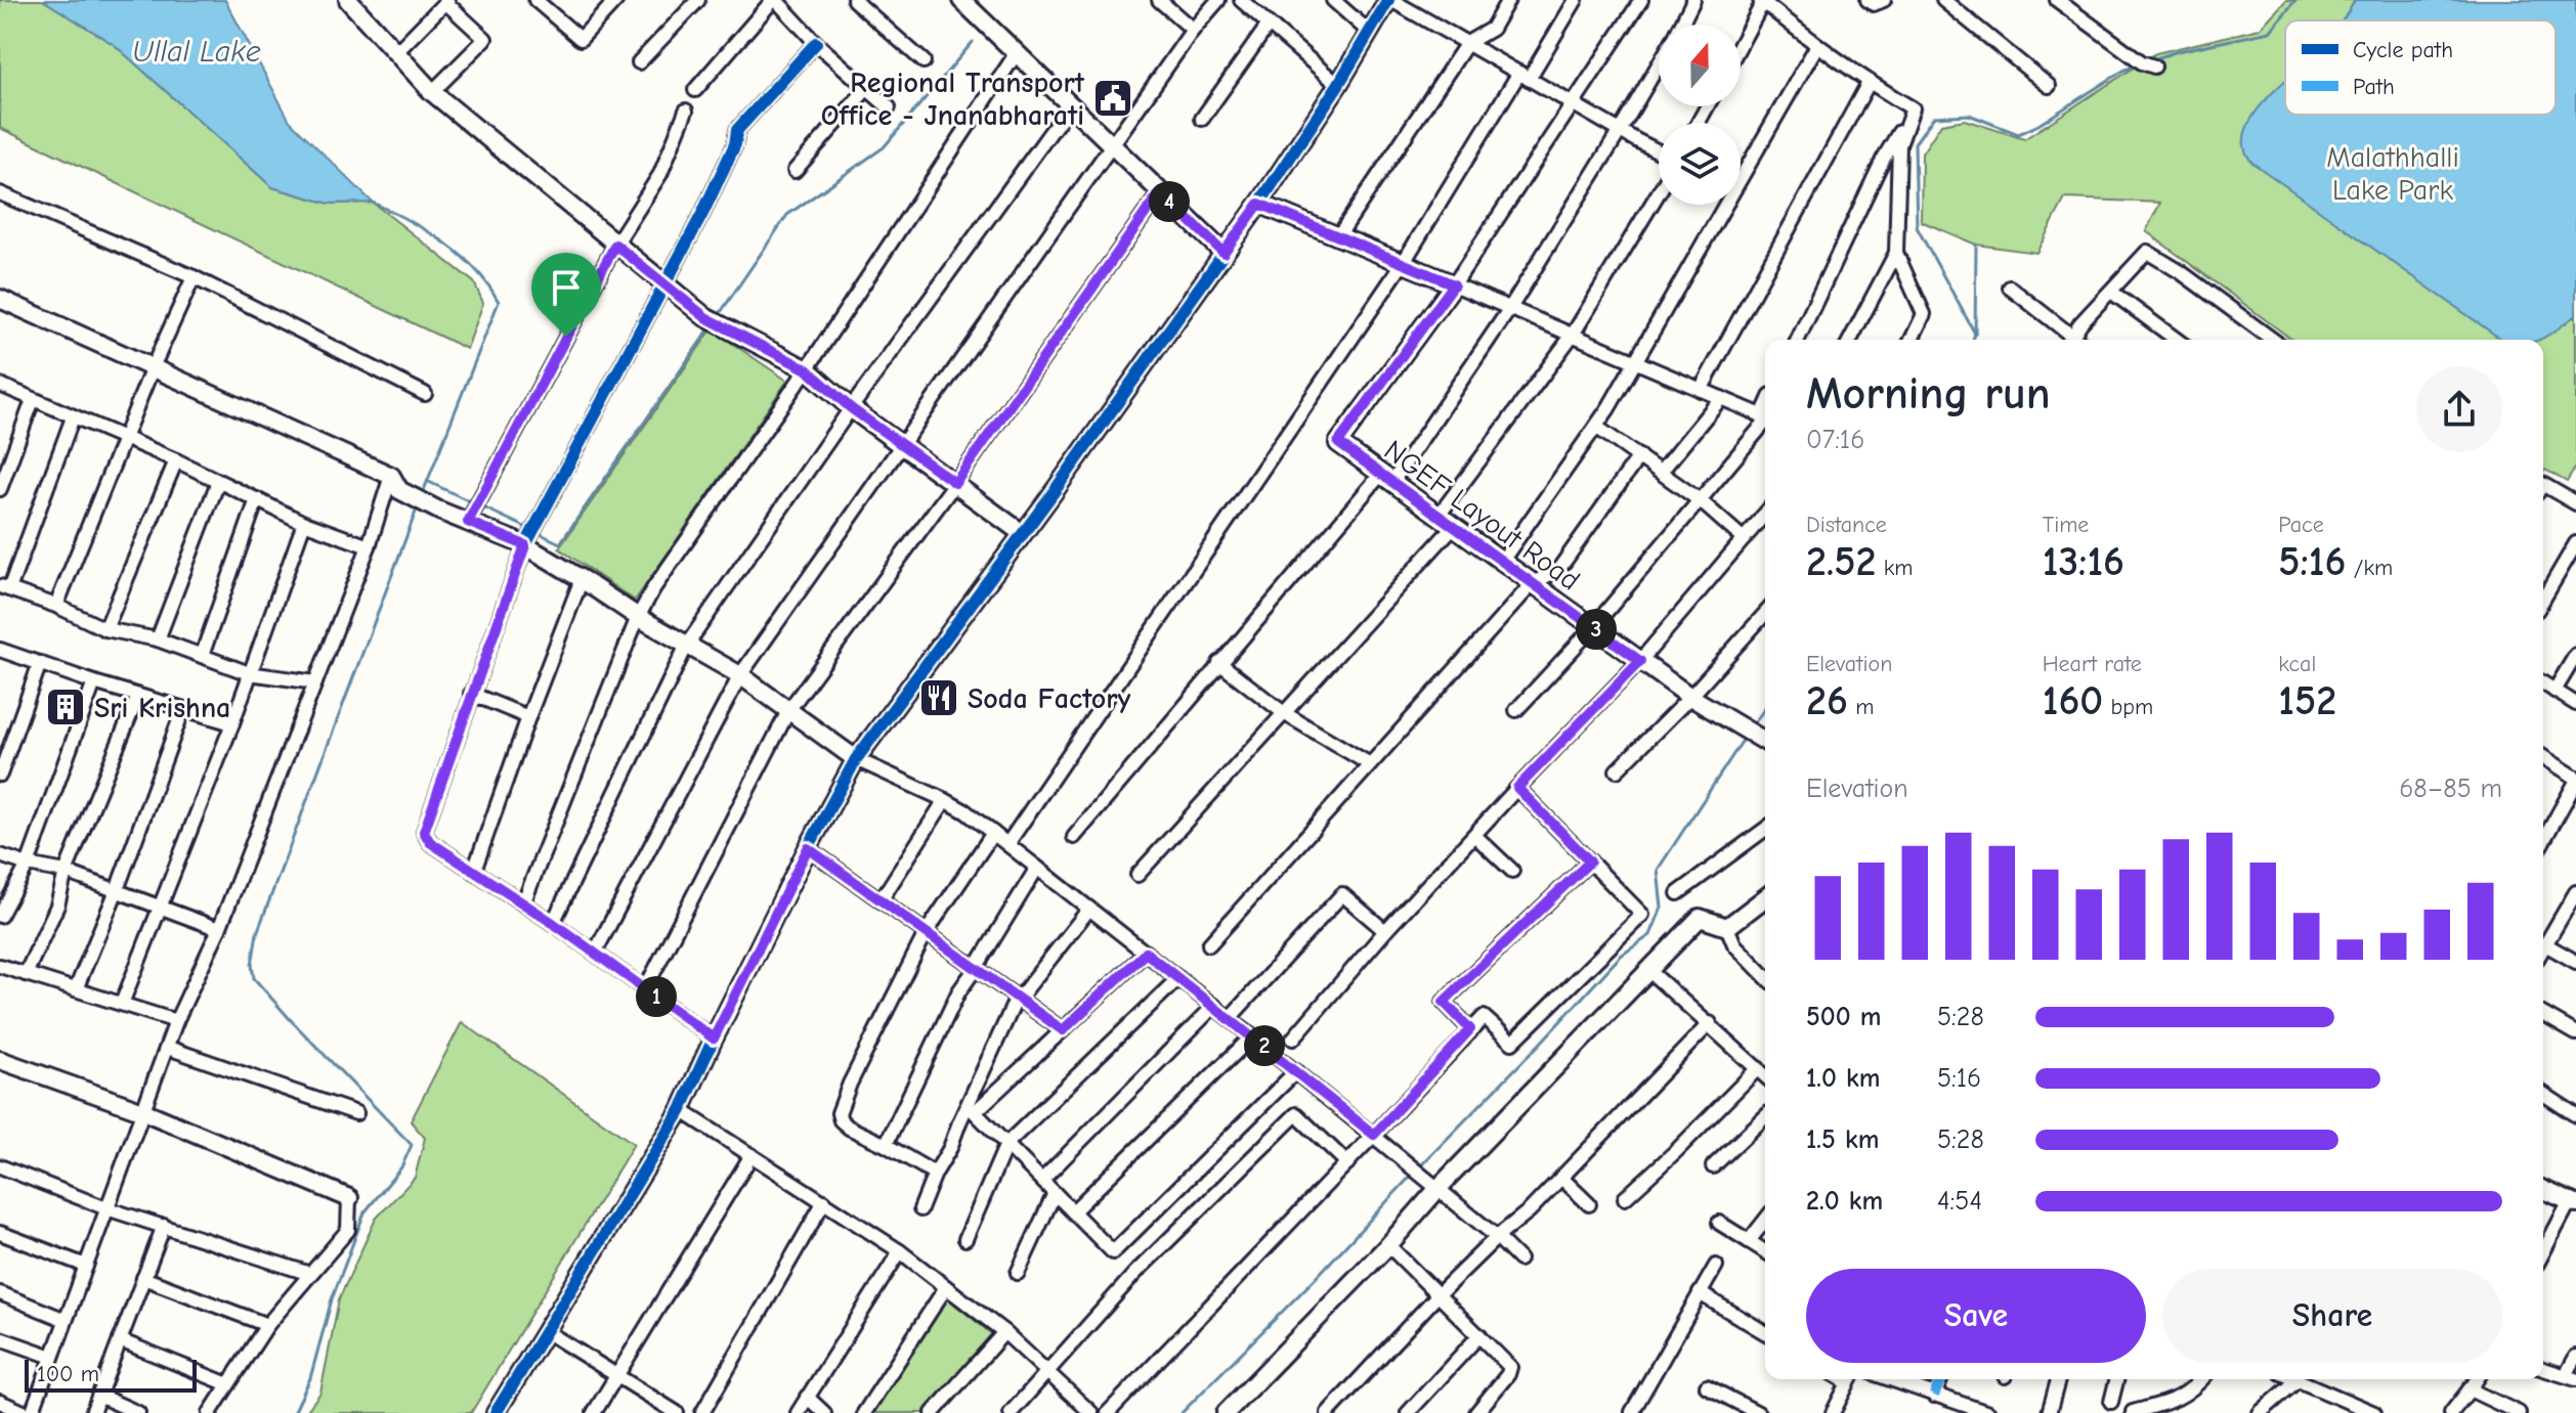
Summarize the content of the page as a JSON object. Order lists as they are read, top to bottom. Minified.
{"streets":{"street":["NGEF Layout Road"]},"water":["Ullal Lake"],"parks":["Malathhalli Lake Park"],"places":{"public building":["Regional Transport Office - Jnanabharati"],"restaurant":["Soda Factory"],"building":["Sri Krishna"]},"legend":["Cycle path","Path"],"scale_bar":"100 m","north":"top","page":{"pins":["4","3","1","2"],"heading":["Morning run","07:16"],"stats":[["Distance","2.52 km"],["Time","13:16"],["Pace","5:16 /km"],["Elevation","26 m"],["Heart rate","160 bpm"],["kcal","152"]],"chart":["Elevation","68–85 m"],"list":[{"name":"500 m","note":"5:28"},{"name":"1.0 km","note":"5:16"},{"name":"1.5 km","note":"5:28"},{"name":"2.0 km","note":"4:54"}],"buttons":["Save","Share"],"scale":"100 m"}}
